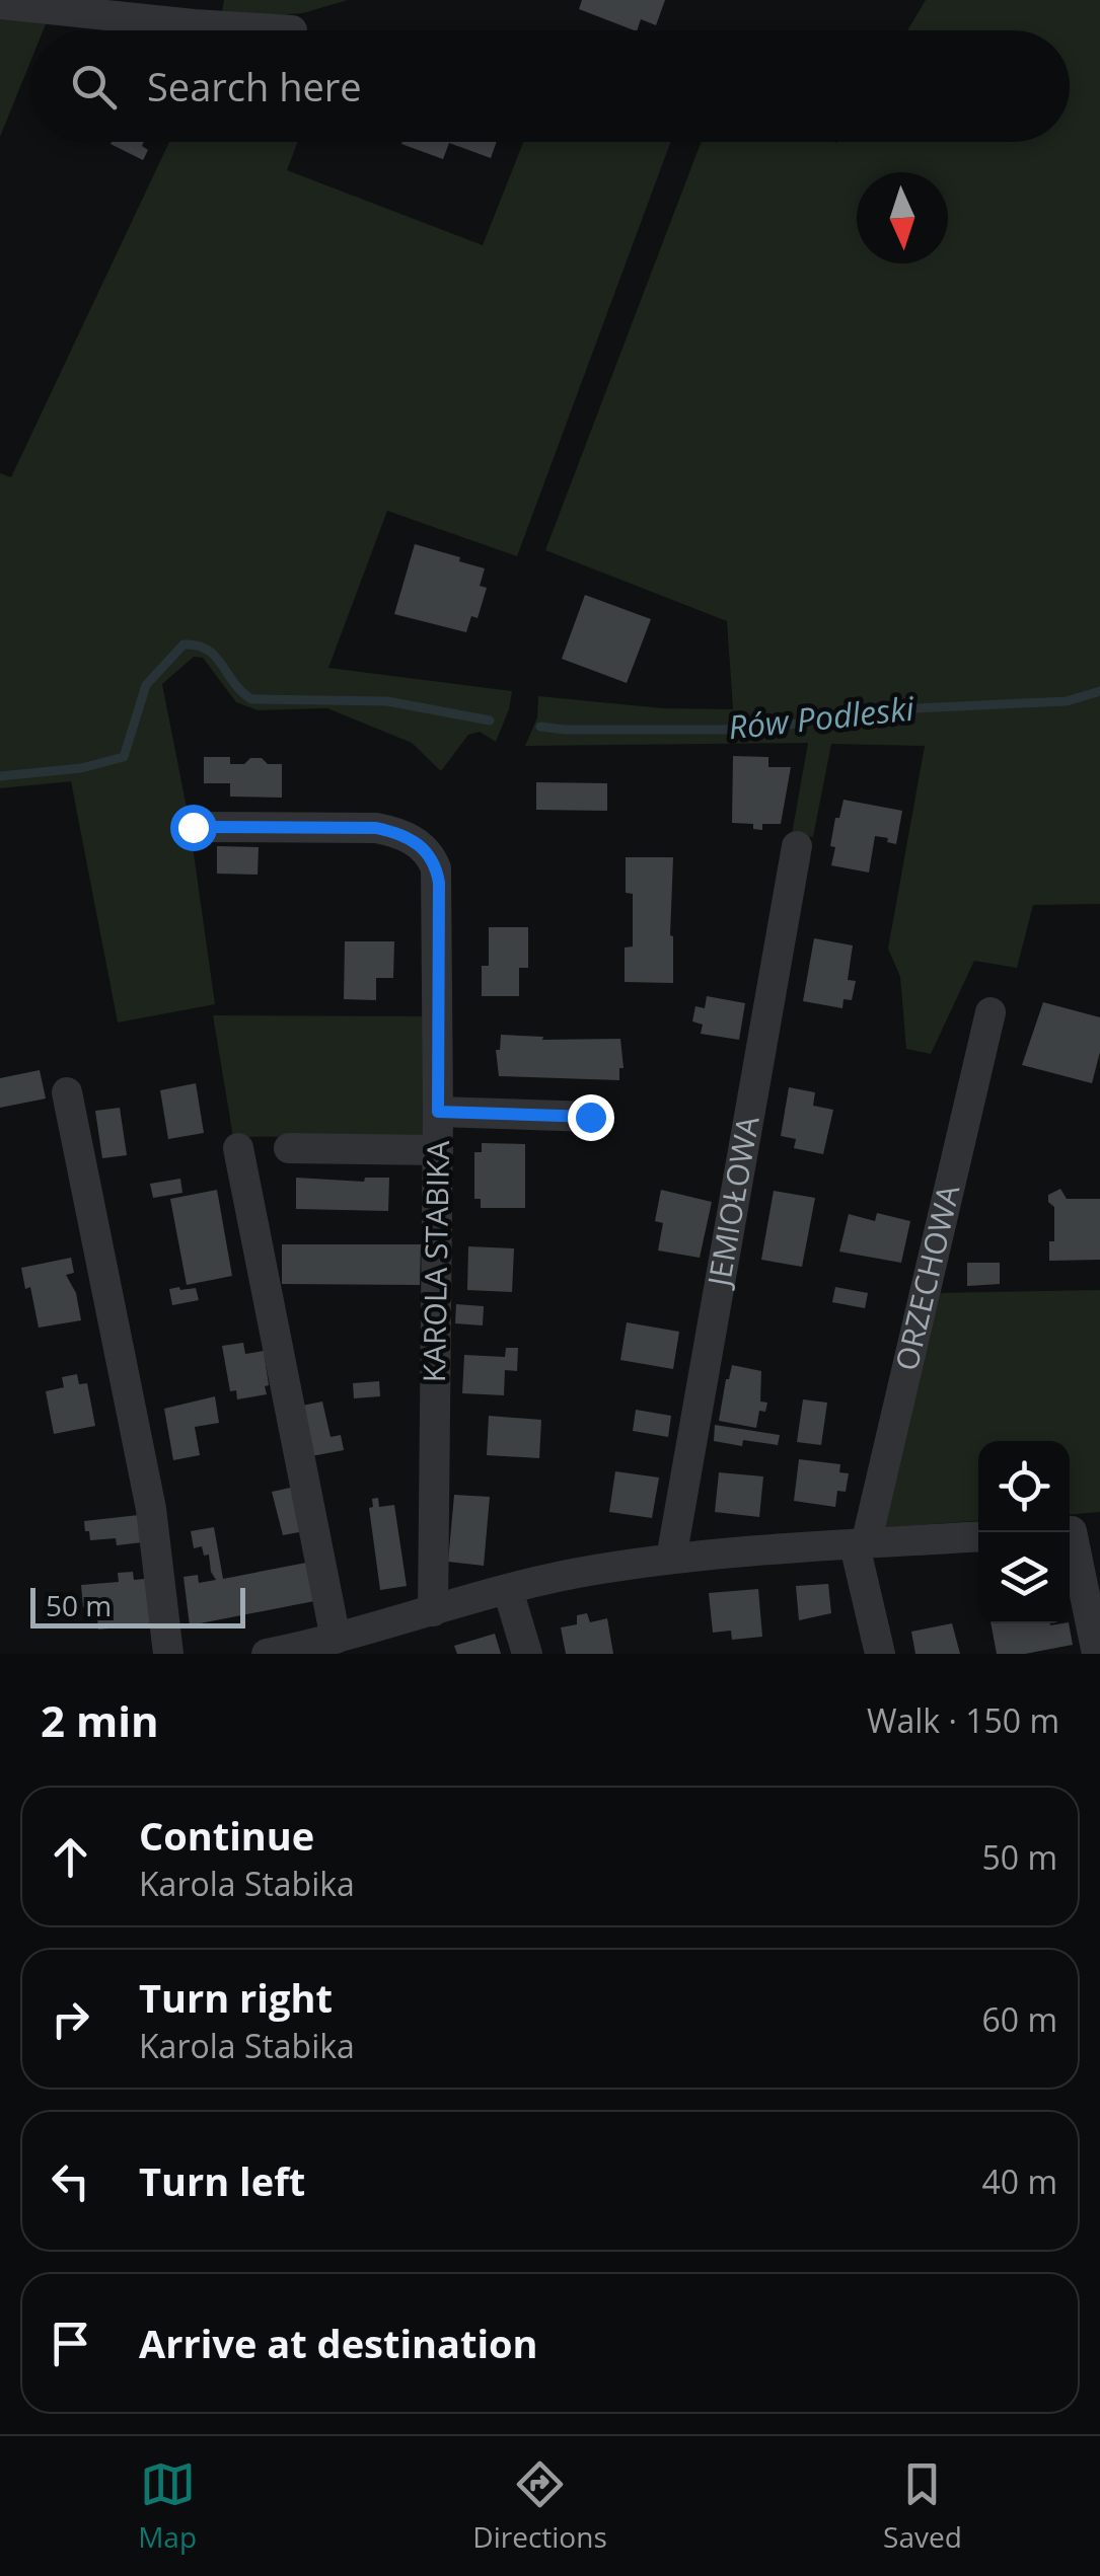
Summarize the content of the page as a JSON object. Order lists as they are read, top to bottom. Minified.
{"streets":{"street":["JEMIOŁOWA","KAROLA STABIKA","ORZECHOWA"]},"water":["Rów Podleski"],"scale_bar":"50 m","north":"bottom","page":{"search":"Search here","scale":"50 m","heading":["2 min","Walk · 150 m"],"list":[["Continue","Karola Stabika","50 m"],["Turn right","Karola Stabika","60 m"],["Turn left","40 m"],"Arrive at destination"],"nav":["Map","Directions","Saved"]}}
